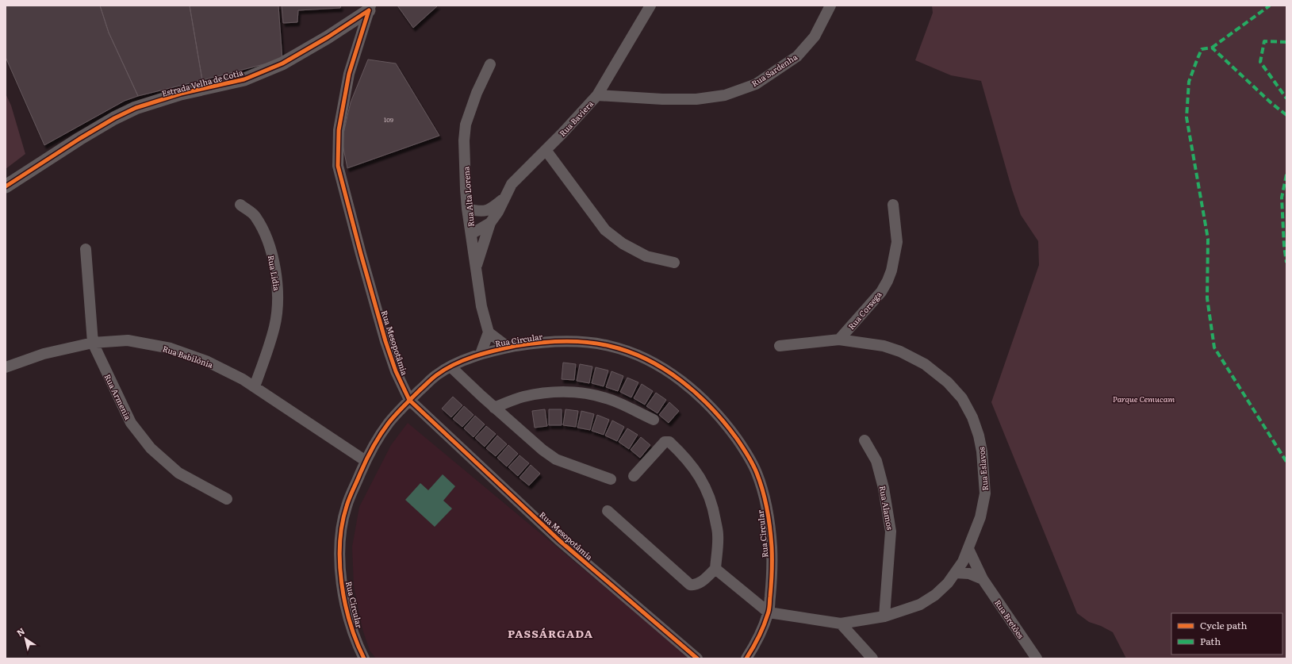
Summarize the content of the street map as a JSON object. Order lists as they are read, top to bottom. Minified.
{"streets":{"street":["Rua Sardenha","Estrada Velha de Cotia","Rua Baviera","Rua Alta Lorena","Rua Lidia","Rua Corsega","Rua Circular","Rua Mesopotâmia","Rua Babilônia","Rua Armenia","Rua Eslavos","Rua Alamos","Rua Bretões"]},"crossings":[["Rua Sardenha","Rua Baviera"],["Estrada Velha de Cotia","Rua Mesopotâmia"],["Rua Baviera","Rua Alta Lorena"],["Rua Lidia","Rua Babilônia"],["Rua Corsega","Rua Eslavos"],["Rua Circular","Rua Mesopotâmia"],["Rua Circular","Rua Babilônia"],["Rua Circular","Rua Eslavos"],["Rua Babilônia","Rua Armenia"],["Rua Eslavos","Rua Alamos"],["Rua Eslavos","Rua Bretões"]],"districts":["PASSÁRGADA"],"parks":["Parque Cemucam"],"house_numbers":["109"],"legend":["Cycle path","Path"],"north":"top left"}
